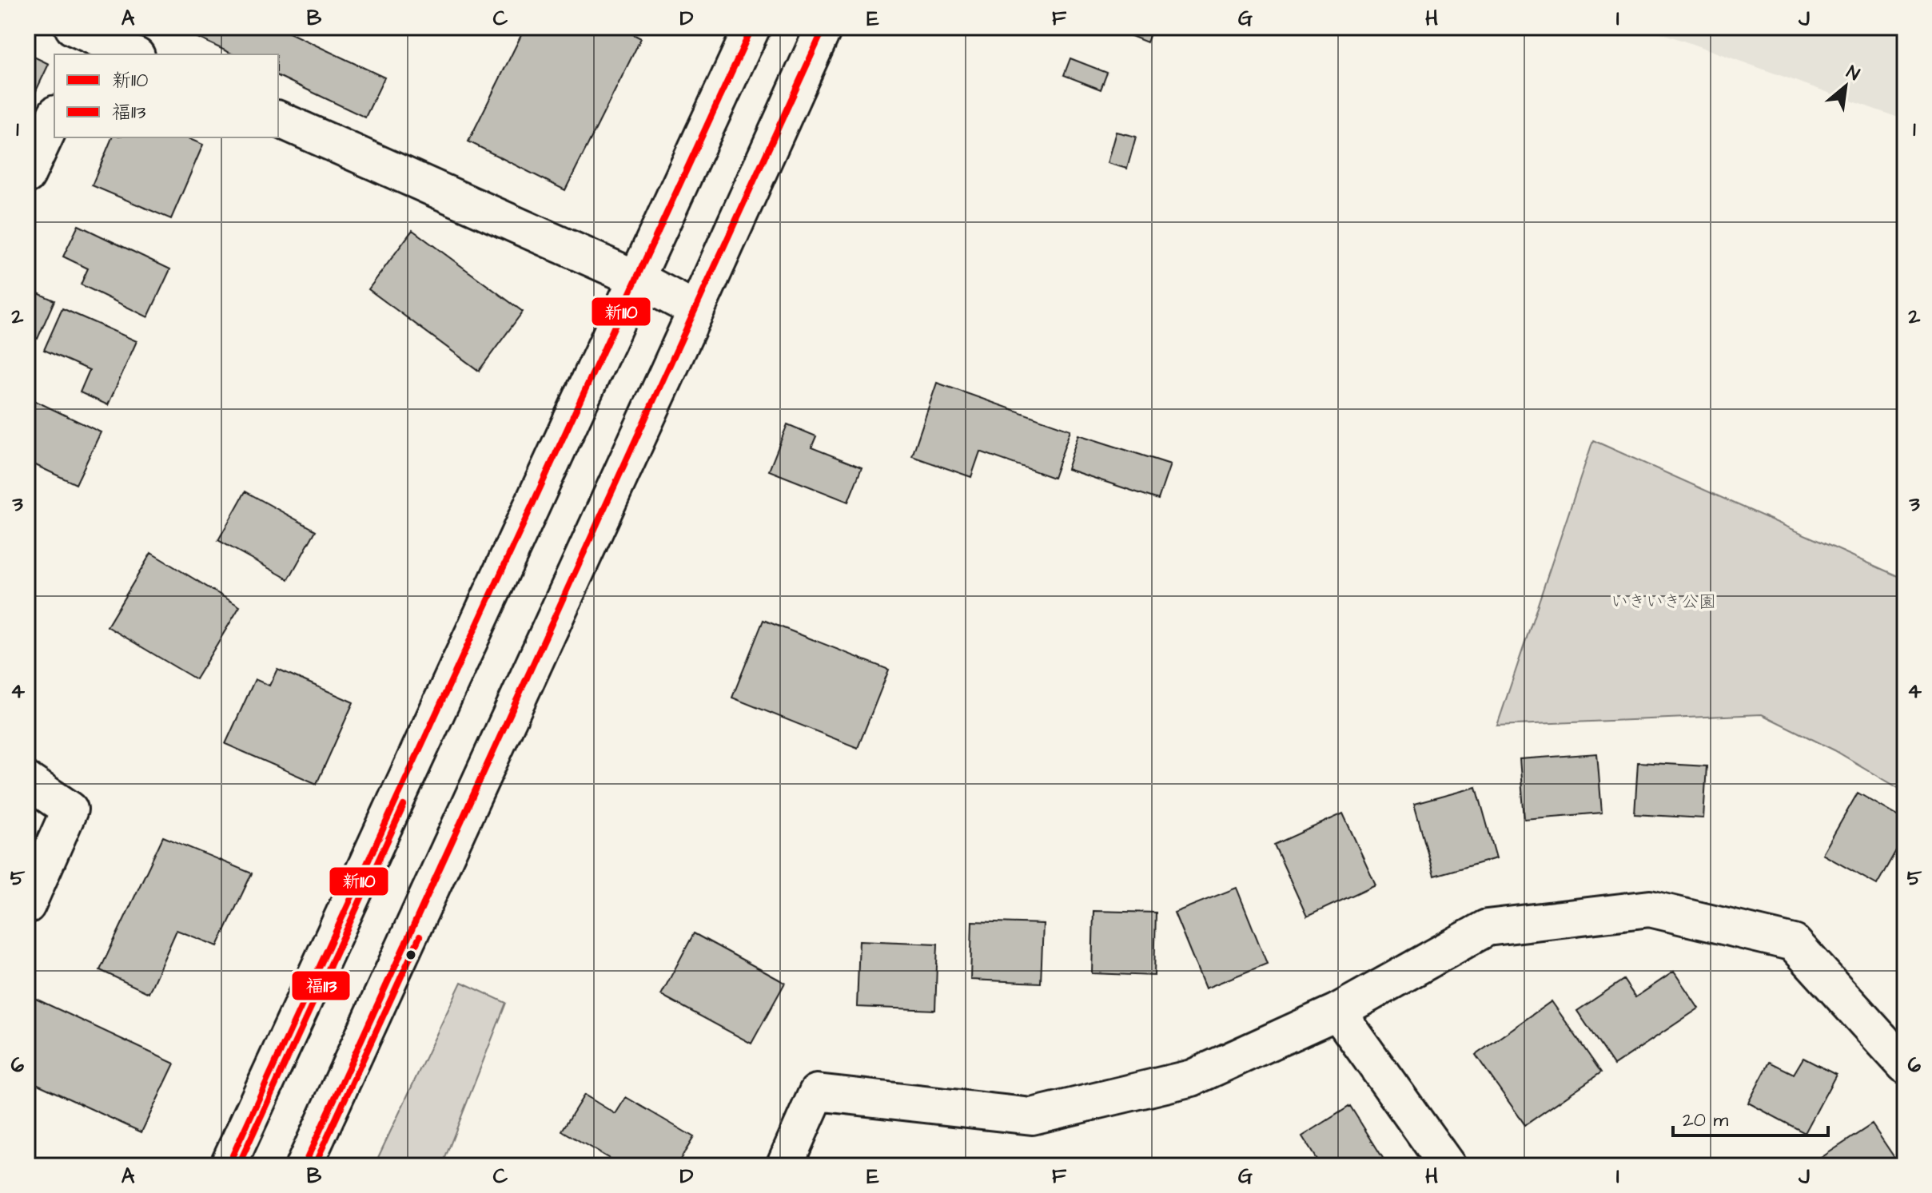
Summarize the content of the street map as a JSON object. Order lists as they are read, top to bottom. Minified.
{"parks":["いきいき公園"],"lines":["transit line 新110","transit line 福113"],"legend":["新110","福113"],"scale_bar":"20 m","north":"top right","grid":{"columns":["A","B","C","D","E","F","G","H","I","J"],"rows":["1","2","3","4","5","6"]}}
